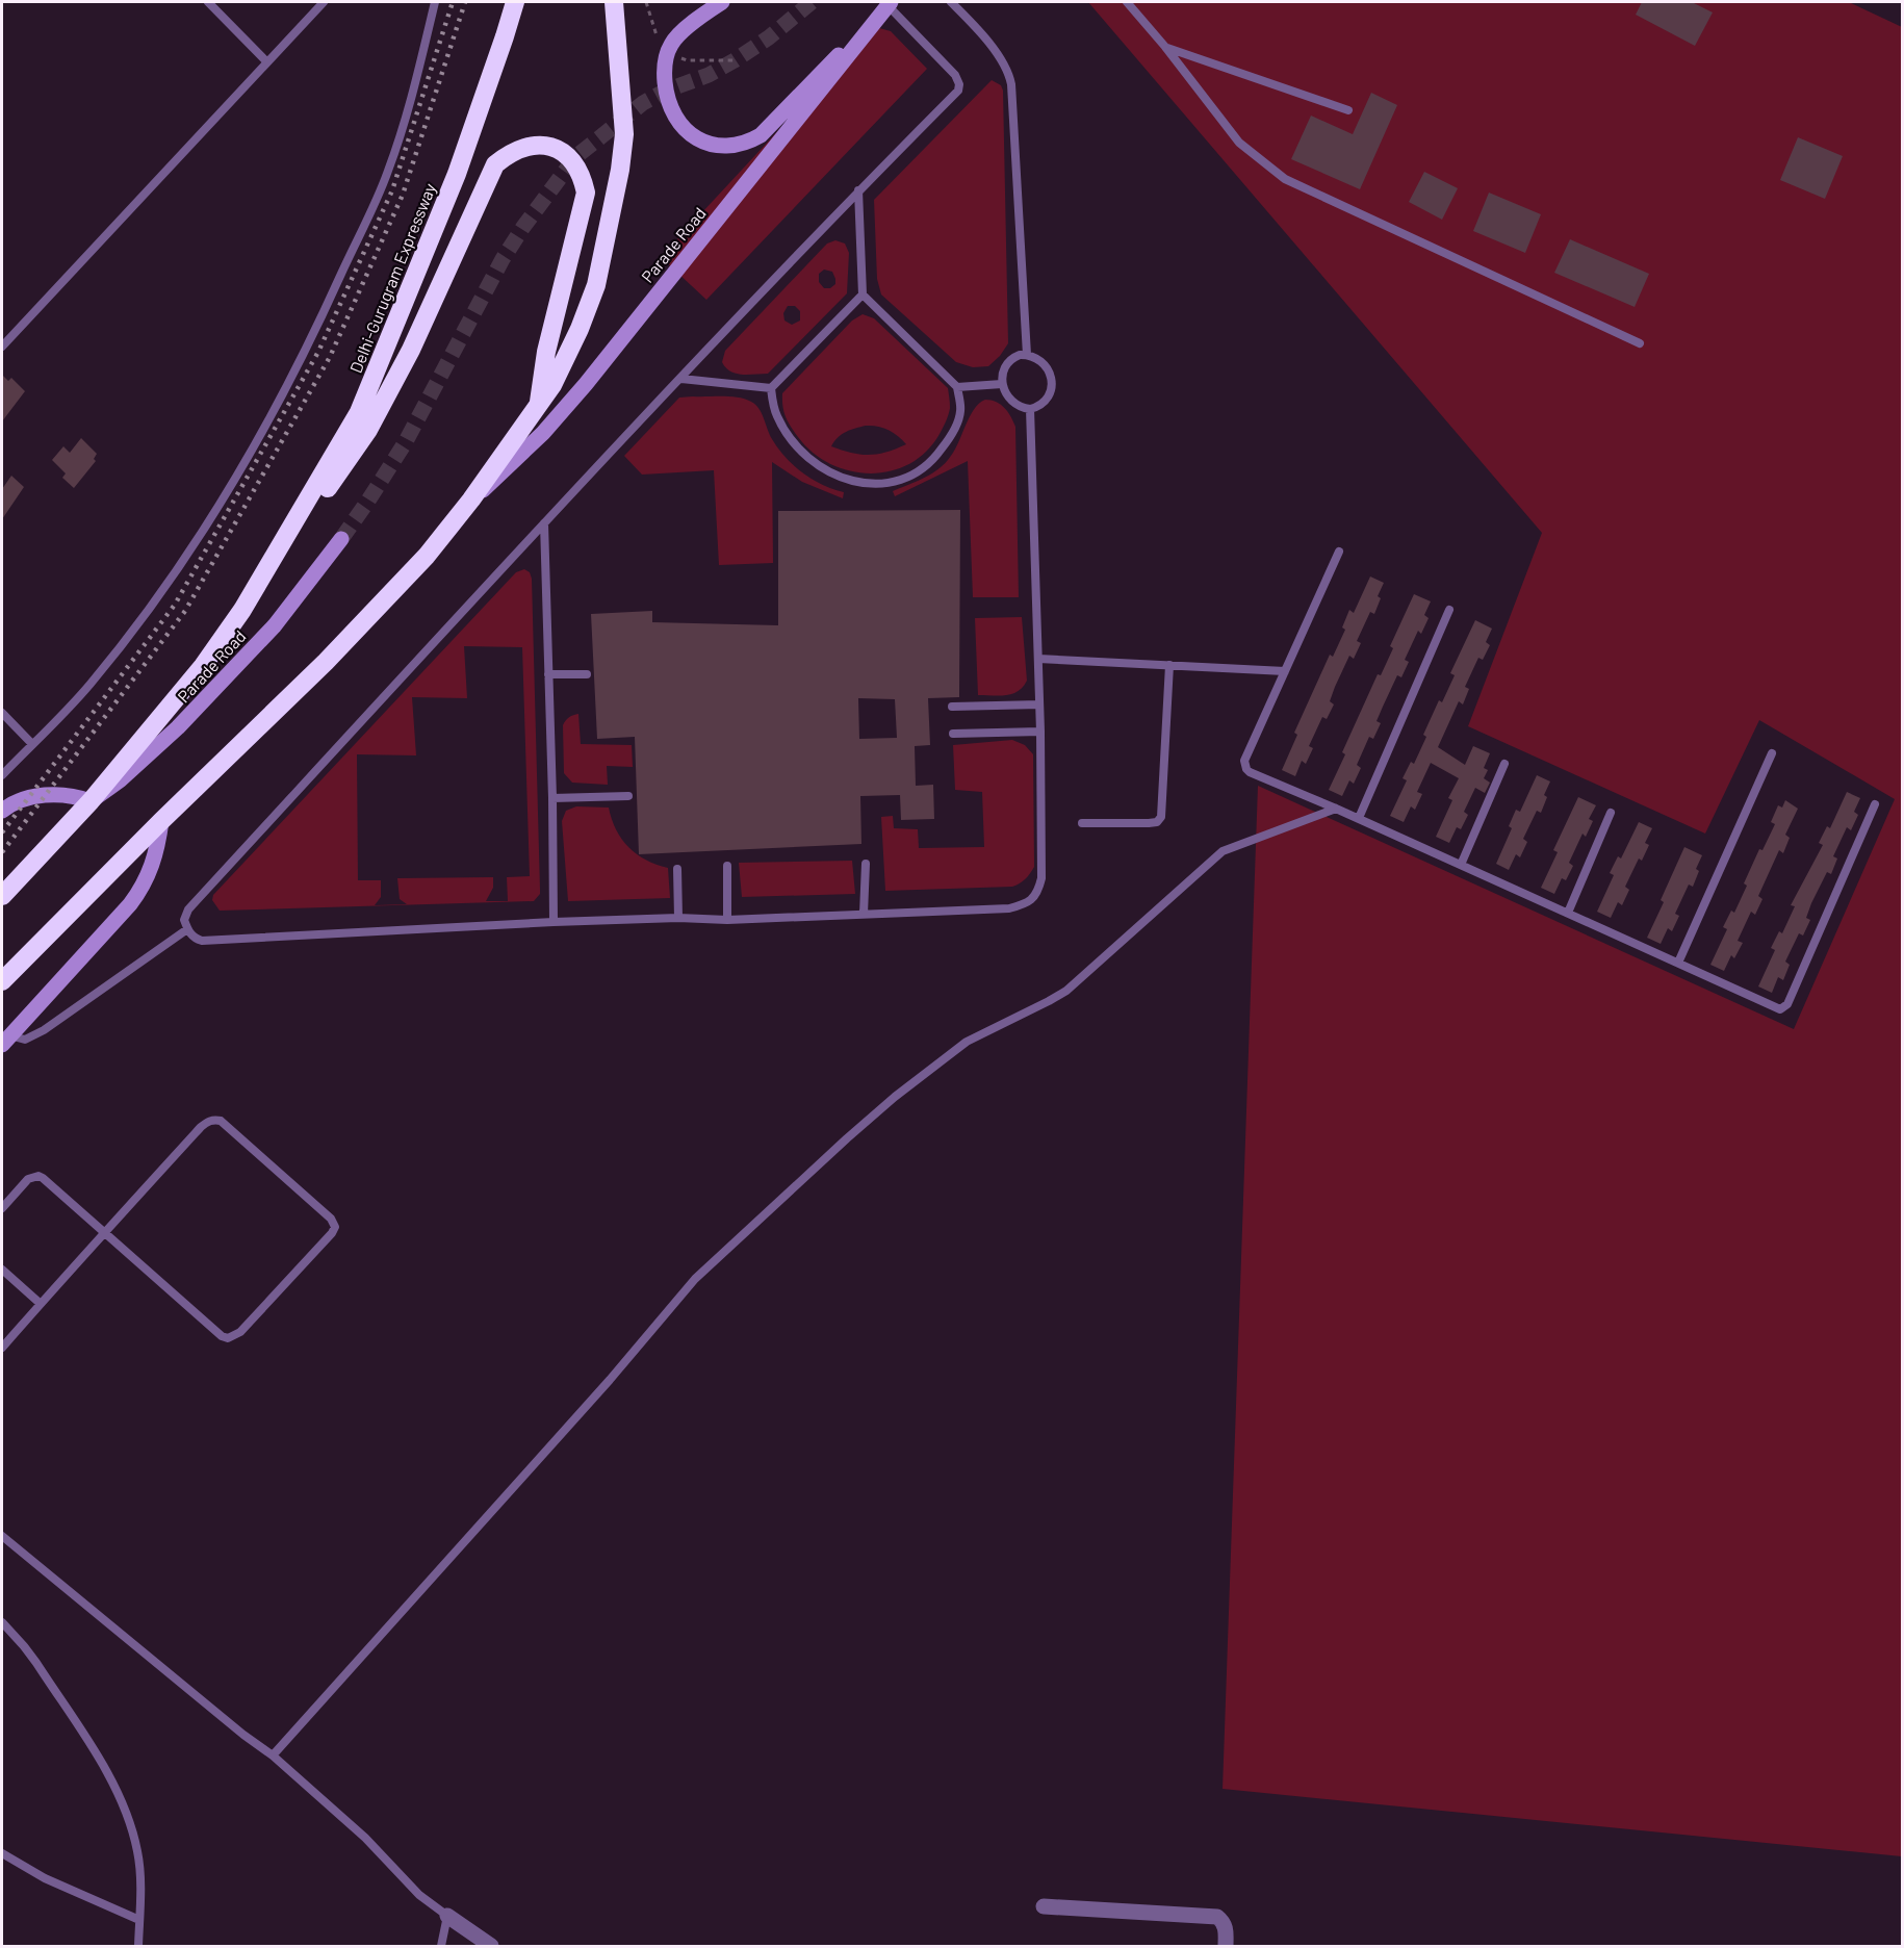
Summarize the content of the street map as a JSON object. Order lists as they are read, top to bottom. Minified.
{"streets":{"highway":["Delhi-Gurugram Expressway"],"street":["Parade Road"]},"crossings":[["Parade Road","Delhi-Gurugram Expressway"]]}
